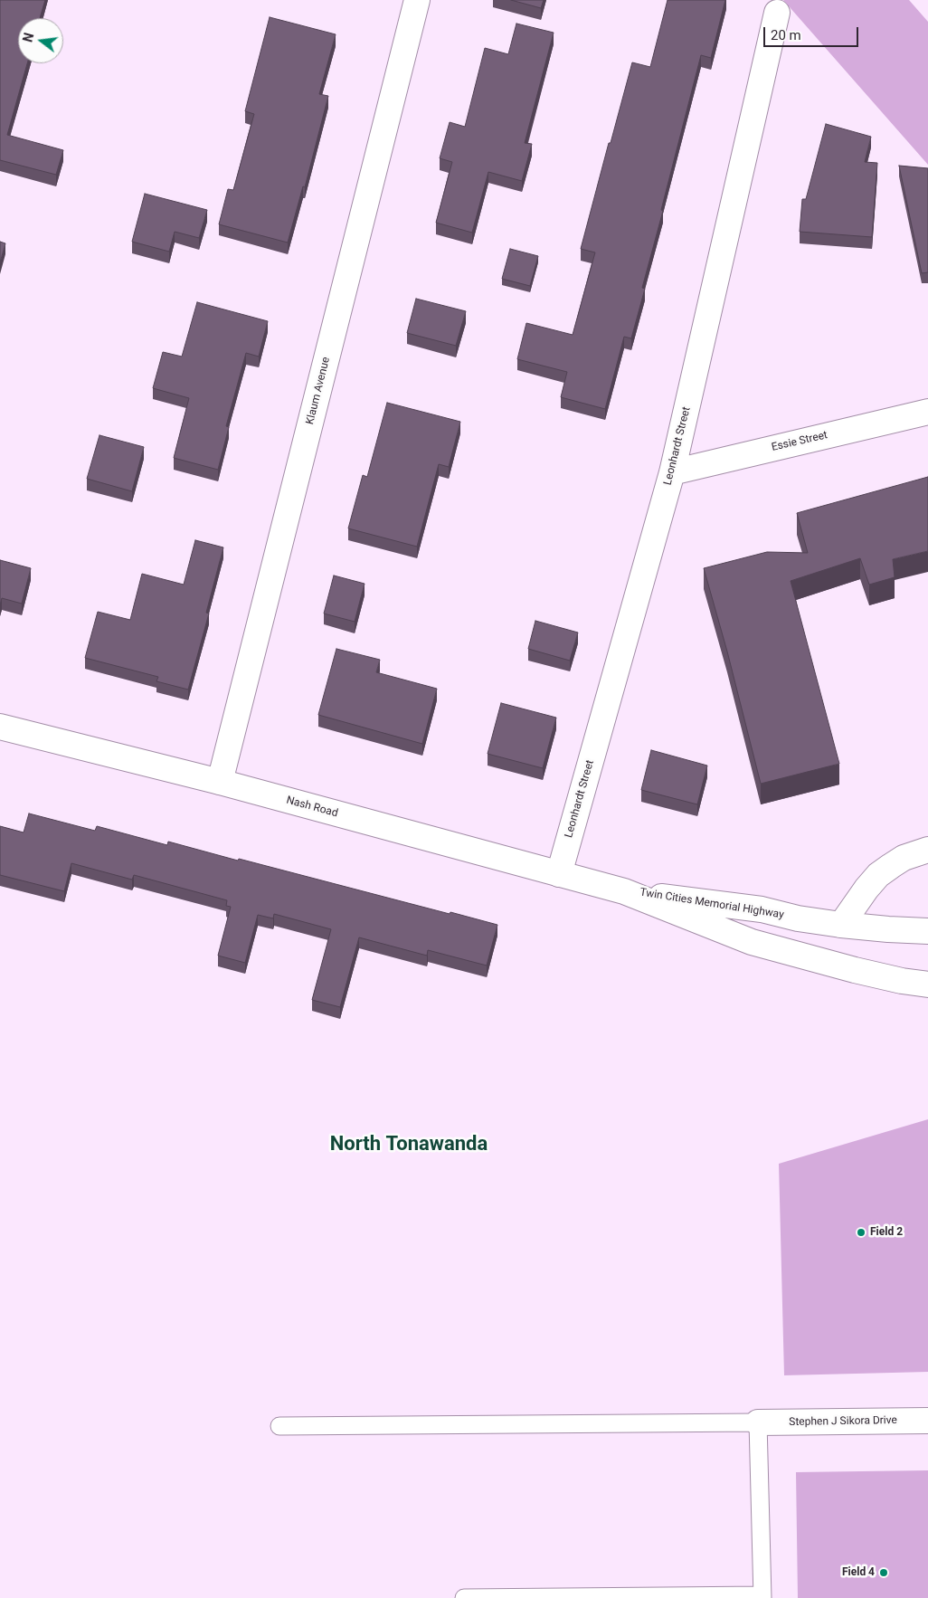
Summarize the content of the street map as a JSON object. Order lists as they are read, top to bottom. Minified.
{"streets":{"street":["Klaum Avenue","Essie Street","Leonhardt Street","Nash Road","Twin Cities Memorial Highway","Stephen J Sikora Drive"]},"crossings":[["Klaum Avenue","Nash Road"],["Essie Street","Leonhardt Street"],["Leonhardt Street","Nash Road"],["Nash Road","Twin Cities Memorial Highway"]],"districts":["North Tonawanda"],"places":["Field 2","Field 4"],"scale_bar":"20 m","north":"left"}
